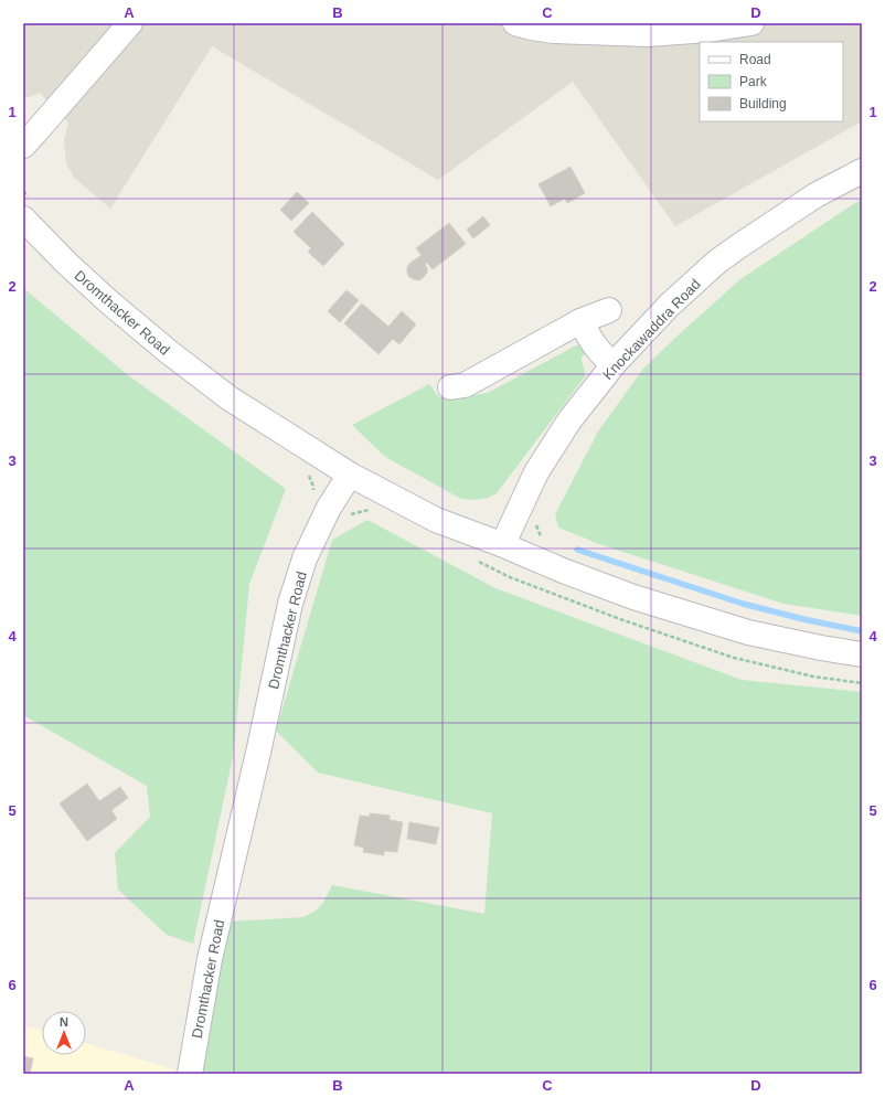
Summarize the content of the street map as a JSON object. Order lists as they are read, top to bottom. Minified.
{"streets":{"street":["Dromthacker Road","Knockawaddra Road"]},"legend":["Road","Park","Building"],"north":"top","grid":{"columns":["A","B","C","D"],"rows":["1","2","3","4","5","6"]}}
